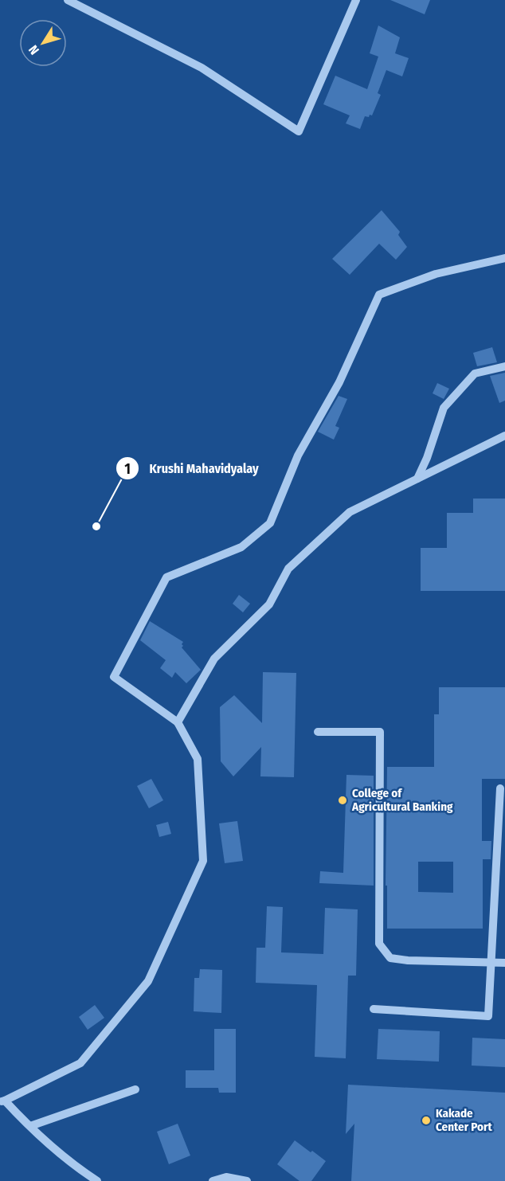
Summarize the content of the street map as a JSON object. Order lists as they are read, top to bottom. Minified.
{"places":["Krushi Mahavidyalay","College of Agricultural Banking","Kakade Center Port"],"north":"bottom left"}
